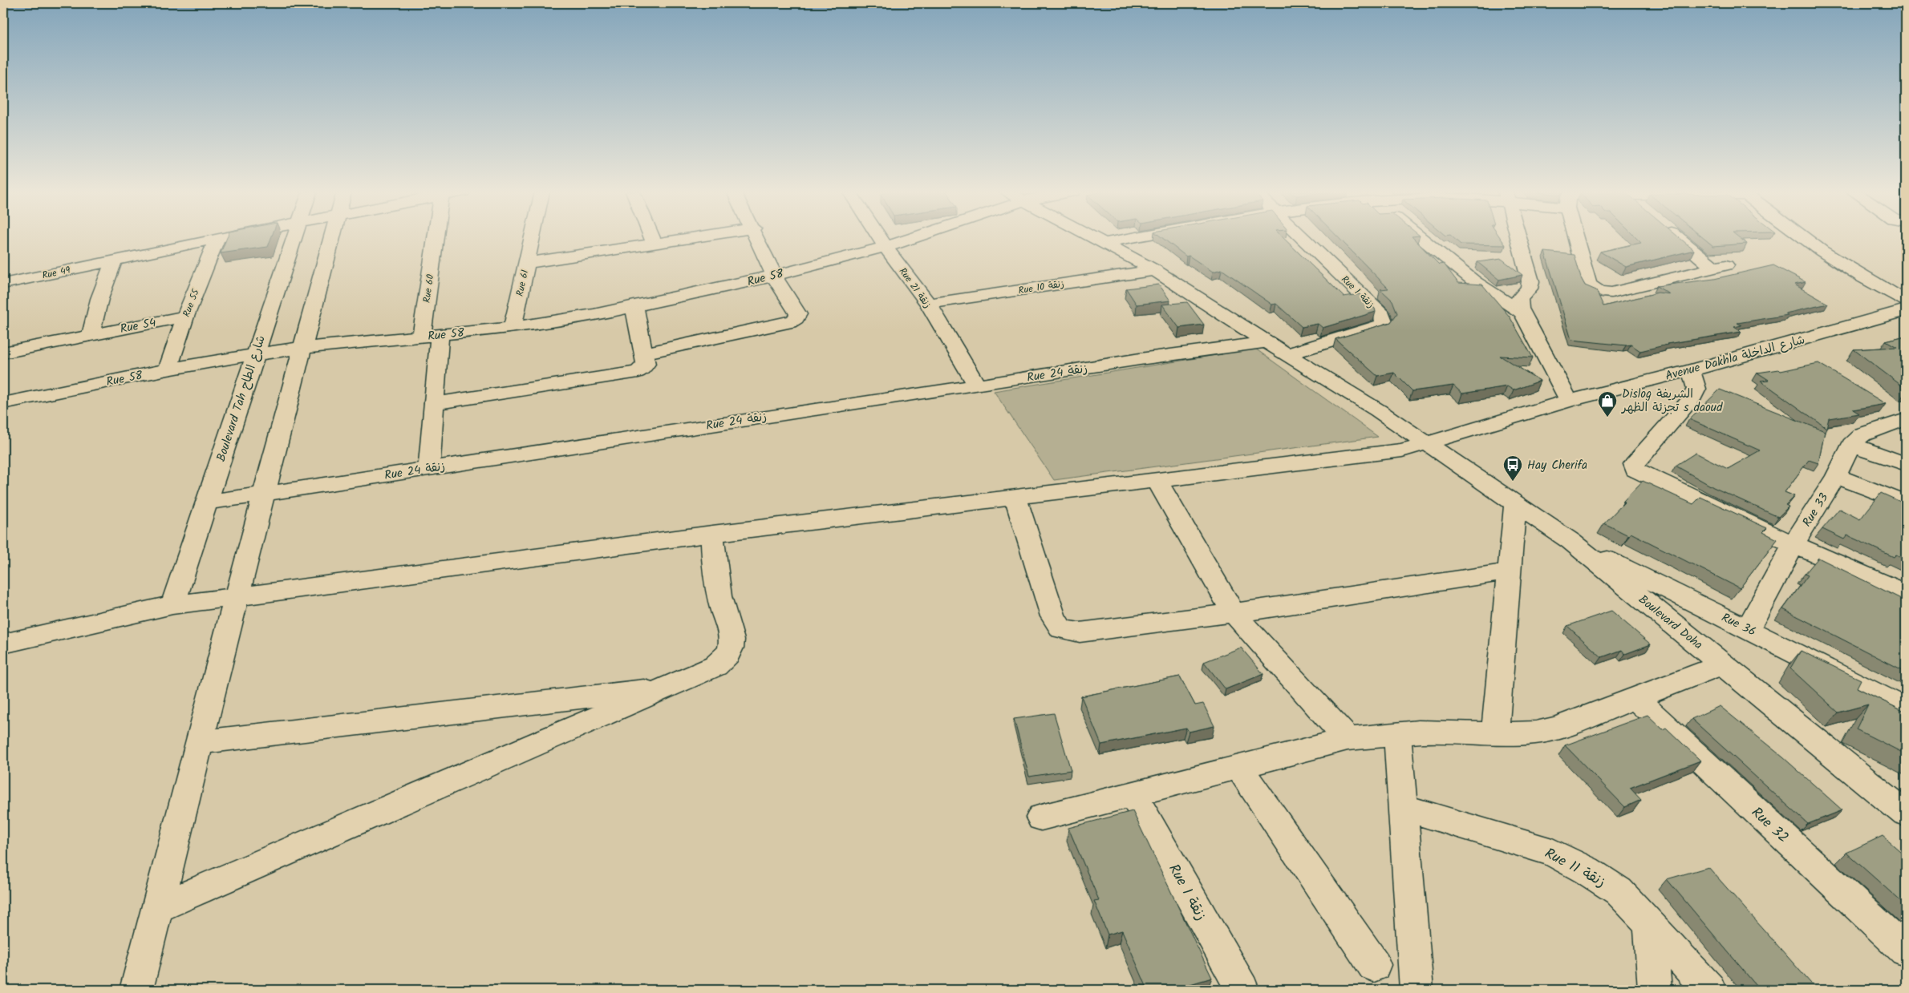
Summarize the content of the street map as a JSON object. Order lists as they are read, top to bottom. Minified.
{"streets":{"street":["Rue 49","Rue 58","Rue 61","Rue 10 زنقة","Rue 21 زنقة","Rue 60","Rue 1 زنقة","Rue 55","Rue 54","Avenue Dakhla شارع الداخلة","Rue 24 زنقة","Boulevard Tah شارع الطاح","Rue 33","Boulevard Doha","Rue 36","Rue 32","Rue 11 زنقة"]},"crossings":[["Rue 49","Rue 55"],["Rue 58","Rue 61"],["Rue 58","Rue 21 زنقة"],["Rue 58","Rue 60"],["Rue 58","Rue 55"],["Rue 58","Boulevard Tah شارع الطاح"],["Rue 10 زنقة","Rue 21 زنقة"],["Rue 10 زنقة","Boulevard Doha"],["Rue 21 زنقة","Rue 24 زنقة"],["Rue 60","Rue 24 زنقة"],["Rue 1 زنقة","Boulevard Doha"],["Rue 55","Rue 54"],["Avenue Dakhla شارع الداخلة","Boulevard Tah شارع الطاح"],["Avenue Dakhla شارع الداخلة","Boulevard Doha"],["Rue 24 زنقة","Boulevard Tah شارع الطاح"],["Rue 24 زنقة","Boulevard Doha"],["Rue 33","Rue 36"],["Boulevard Doha","Rue 36"]],"places":{"shop":["Dislog الشريفة تجزئة الظهر s daoud"],"bus stop":["Hay Cherifa"]}}
